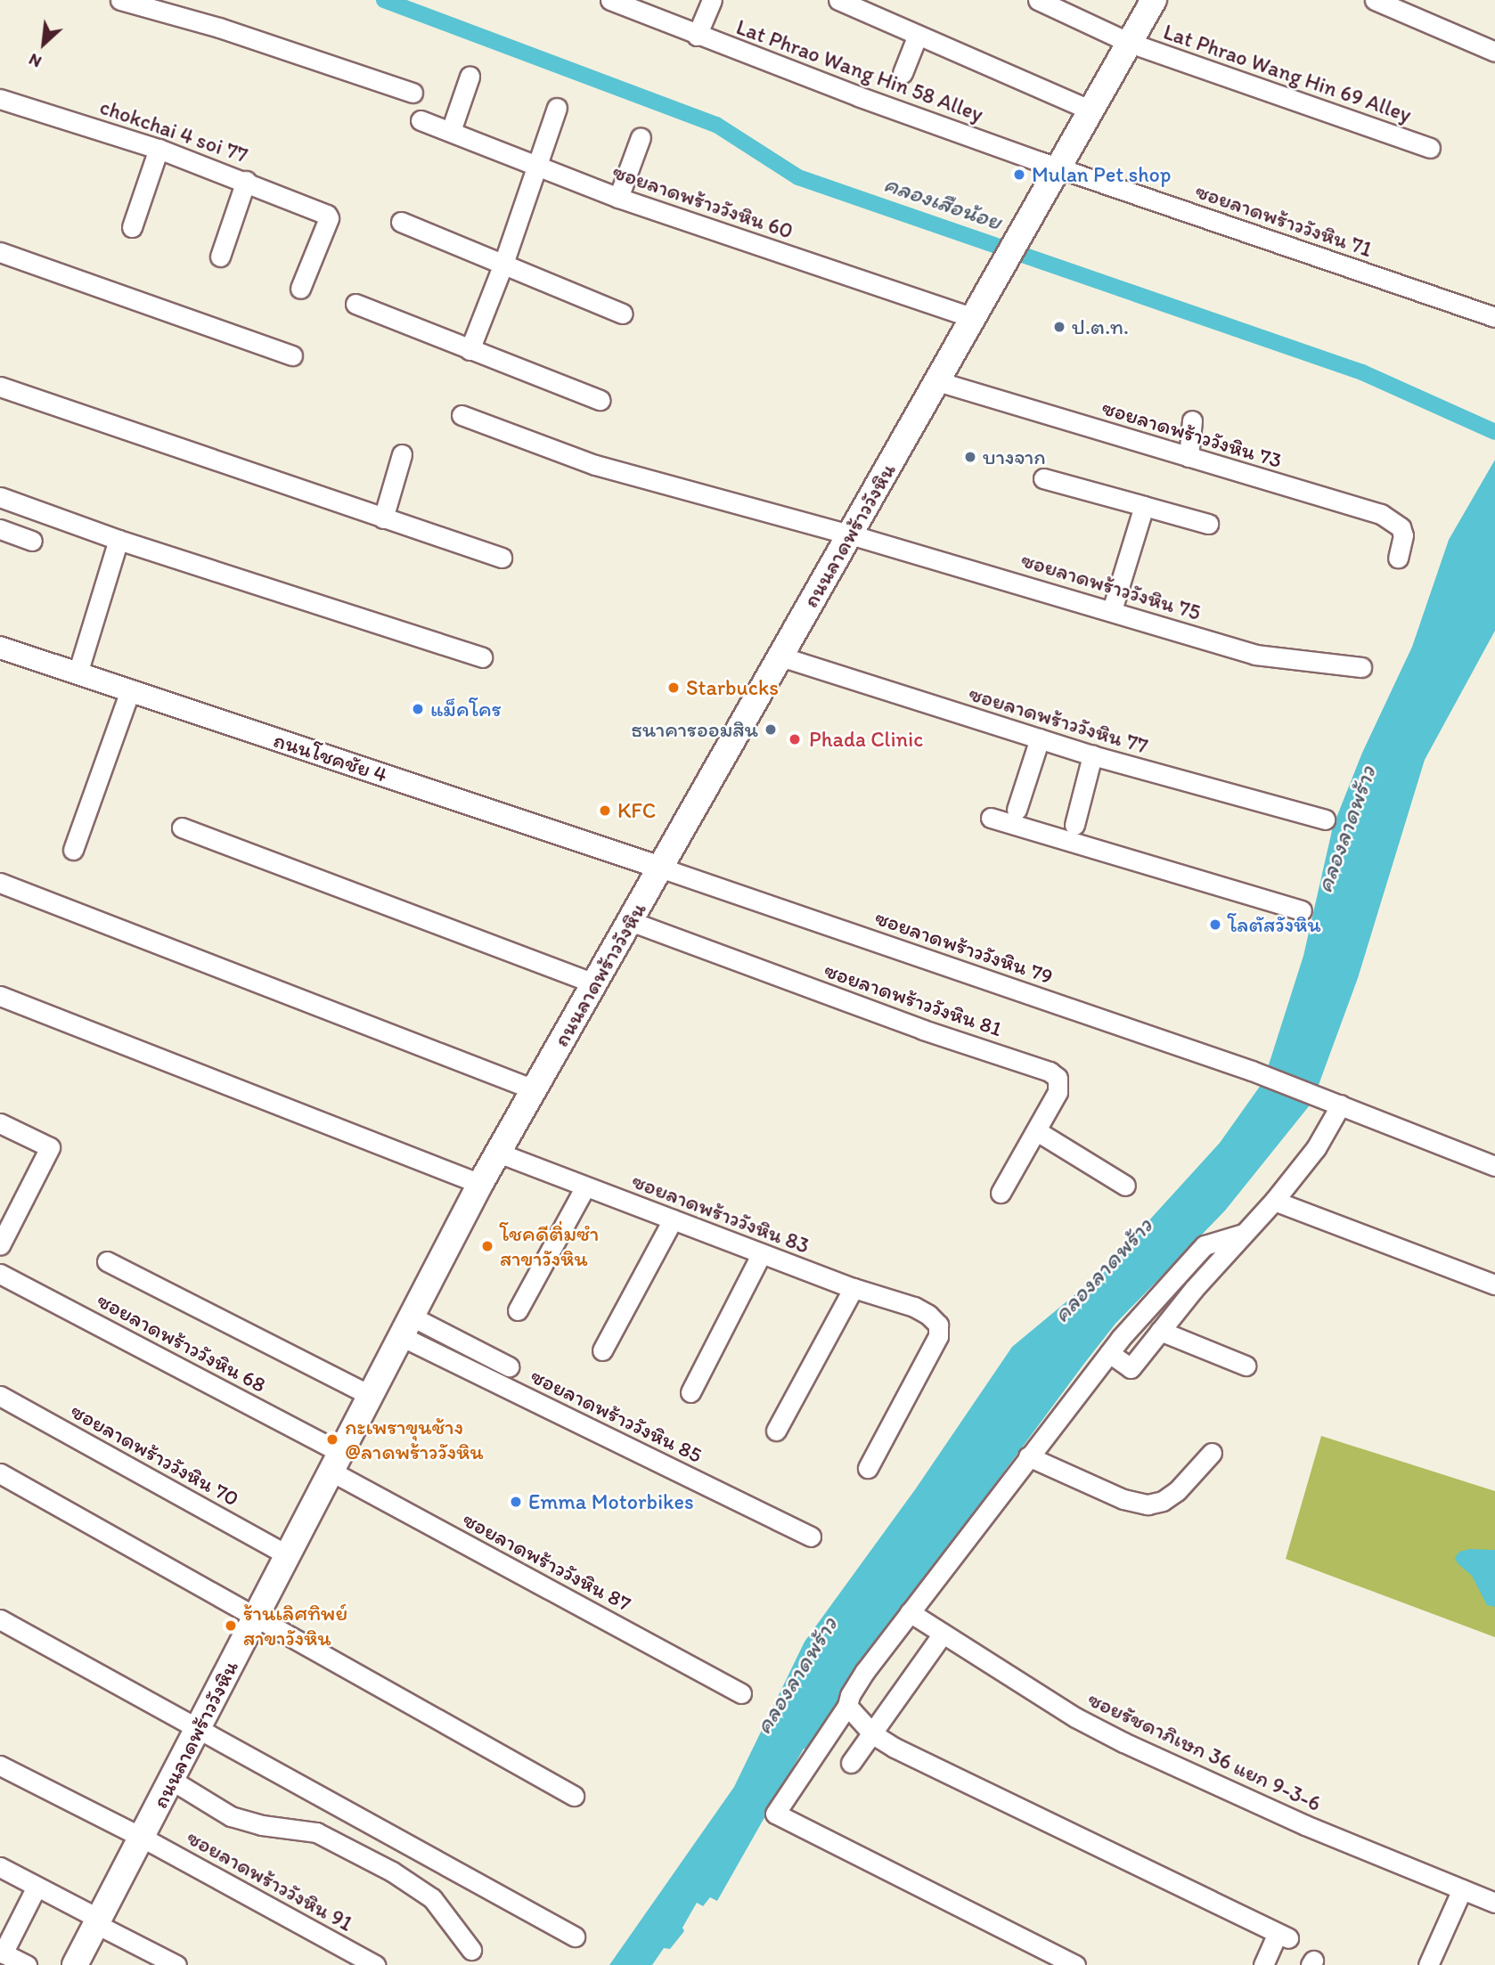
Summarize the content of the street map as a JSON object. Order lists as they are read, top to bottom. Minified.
{"streets":{"main road":["ถนนลาดพร้าววังหิน"],"street":["Lat Phrao Wang Hin 58 Alley","Lat Phrao Wang Hin 69 Alley","chokchai 4 soi 77","ซอยลาดพร้าววังหิน 60","ซอยลาดพร้าววังหิน 71","ซอยลาดพร้าววังหิน 73","ซอยลาดพร้าววังหิน 75","ซอยลาดพร้าววังหิน 77","ถนนโชคชัย 4","ซอยลาดพร้าววังหิน 79","ซอยลาดพร้าววังหิน 81","ซอยลาดพร้าววังหิน 83","ซอยลาดพร้าววังหิน 68","ซอยลาดพร้าววังหิน 85","ซอยลาดพร้าววังหิน 70","ซอยลาดพร้าววังหิน 87","ซอยรัชดาภิเษก 36 แยก 9-3-6","ซอยลาดพร้าววังหิน 91"]},"crossings":[["Lat Phrao Wang Hin 58 Alley","ซอยลาดพร้าววังหิน 71"],["Lat Phrao Wang Hin 58 Alley","ถนนลาดพร้าววังหิน"],["Lat Phrao Wang Hin 69 Alley","ถนนลาดพร้าววังหิน"],["ซอยลาดพร้าววังหิน 60","ถนนลาดพร้าววังหิน"],["ซอยลาดพร้าววังหิน 71","ถนนลาดพร้าววังหิน"],["ซอยลาดพร้าววังหิน 73","ถนนลาดพร้าววังหิน"],["ถนนลาดพร้าววังหิน","ซอยลาดพร้าววังหิน 75"],["ถนนลาดพร้าววังหิน","ซอยลาดพร้าววังหิน 77"],["ถนนลาดพร้าววังหิน","ถนนโชคชัย 4"],["ถนนลาดพร้าววังหิน","ซอยลาดพร้าววังหิน 79"],["ถนนลาดพร้าววังหิน","ซอยลาดพร้าววังหิน 81"],["ถนนลาดพร้าววังหิน","ซอยลาดพร้าววังหิน 83"],["ถนนลาดพร้าววังหิน","ซอยลาดพร้าววังหิน 68"],["ถนนลาดพร้าววังหิน","ซอยลาดพร้าววังหิน 85"],["ถนนลาดพร้าววังหิน","ซอยลาดพร้าววังหิน 70"],["ถนนลาดพร้าววังหิน","ซอยลาดพร้าววังหิน 87"],["ถนนลาดพร้าววังหิน","ซอยลาดพร้าววังหิน 91"],["ถนนโชคชัย 4","ซอยลาดพร้าววังหิน 79"],["ซอยลาดพร้าววังหิน 68","ซอยลาดพร้าววังหิน 87"]],"water":["คลองเสือน้อย","คลองลาดพร้าว"],"places":["Mulan Pet shop","ป.ต.ท.","บางจาก","Starbucks","แม็คโคร","ธนาคารออมสิน","Phada Clinic","KFC","โลตัสวังหิน","โชคดีติ่มซำ สาขาวังหิน","กะเพราขุนช้าง @ลาดพร้าววังหิน","Emma Motorbikes","ร้านเลิศทิพย์ สาขาวังหิน"],"north":"bottom left"}
